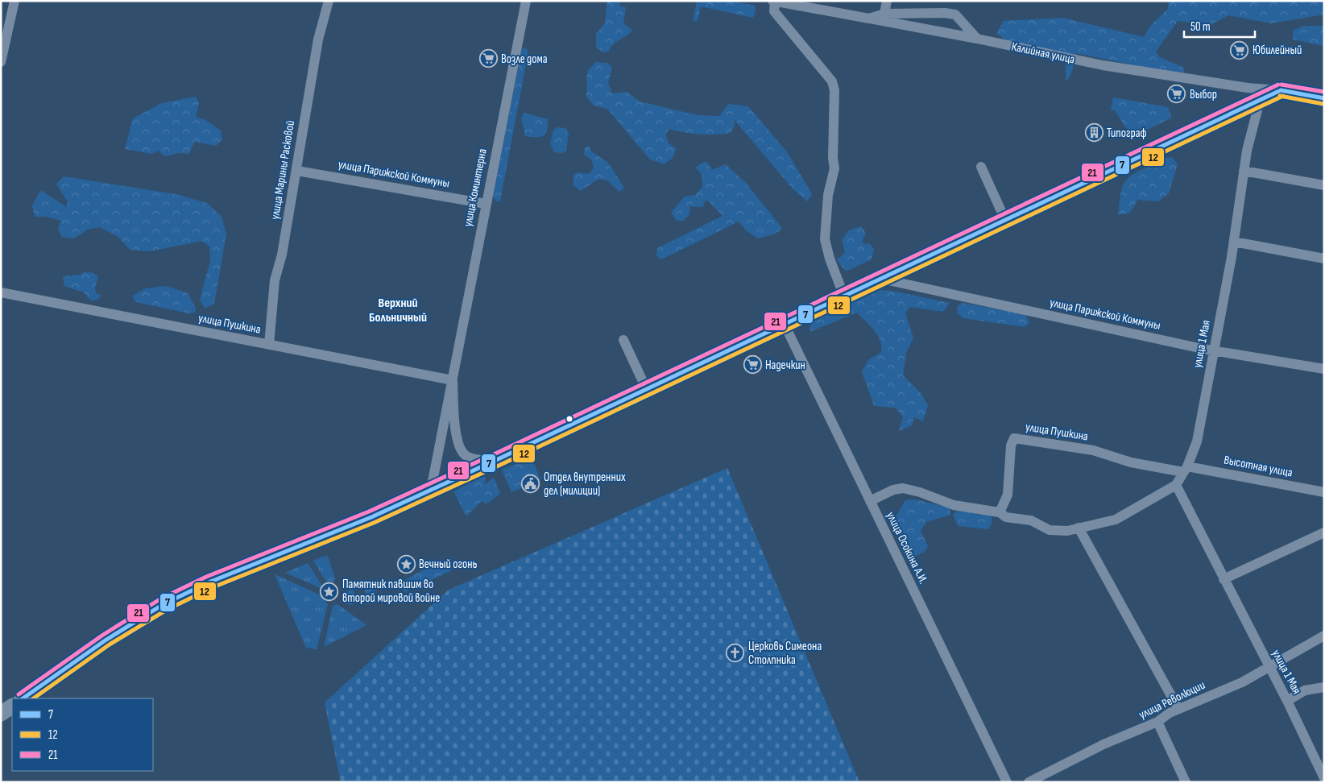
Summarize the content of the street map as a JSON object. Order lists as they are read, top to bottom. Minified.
{"streets":{"highway":["Калийная улица"],"street":["улица Марины Расковой","улица Парижской Коммуны","улица Коминтерна","улица Пушкина","улица 1 Мая","Высотная улица","улица Осокина А.И.","улица Революции"]},"crossings":[["улица Марины Расковой","улица Парижской Коммуны"],["улица Марины Расковой","улица Пушкина"],["улица Парижской Коммуны","улица Коминтерна"],["улица Парижской Коммуны","улица 1 Мая"],["улица Коминтерна","улица Пушкина"],["улица Пушкина","улица 1 Мая"],["улица Пушкина","Высотная улица"],["улица 1 Мая","Высотная улица"],["улица 1 Мая","улица Революции"]],"districts":["Верхний Больничный"],"places":{"supermarket":["Юбилейный","Возле дома","Выбор","Надечкин"],"building":["Типограф"],"public building":["Отдел внутренних дел (милиции)"],"place":["Вечный огонь","Памятник павшим во второй мировой войне"],"church":["Церковь Симеона Столпника"]},"lines":["transit line 21","transit line 7","transit line 12"],"legend":["7","12","21"],"scale_bar":"50 m"}
